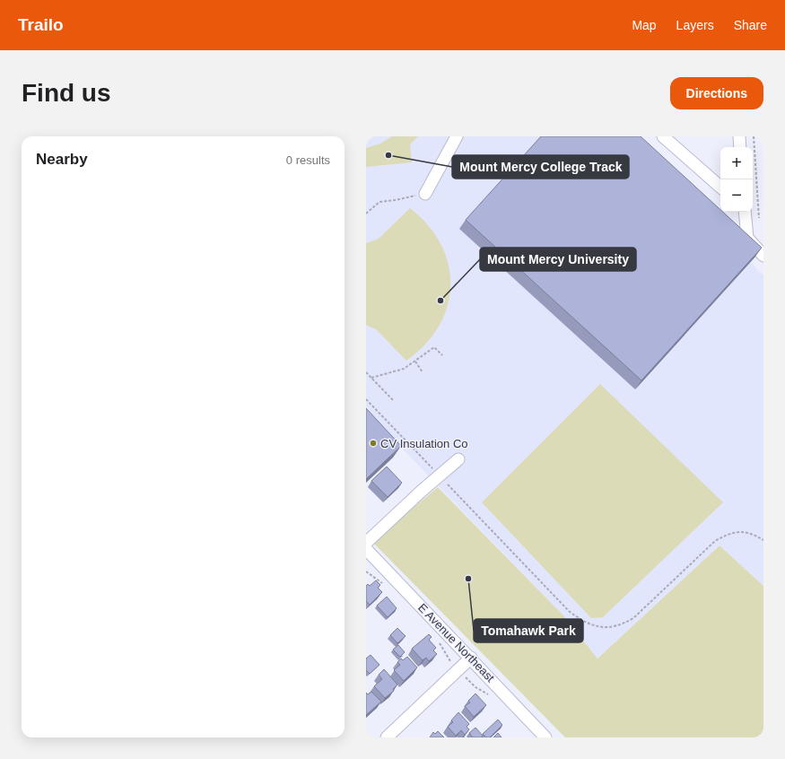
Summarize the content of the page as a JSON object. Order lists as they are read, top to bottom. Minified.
{"streets":{"street":["E Avenue Northeast"]},"places":["Mount Mercy College Track","Mount Mercy University","CV Insulation Co","Tomahawk Park"],"page":{"header":"Trailo","nav":["Map","Layers","Share"],"buttons":"Directions","title":"Find us","heading":["Nearby","0 results"],"map_buttons":["+","−"]}}
